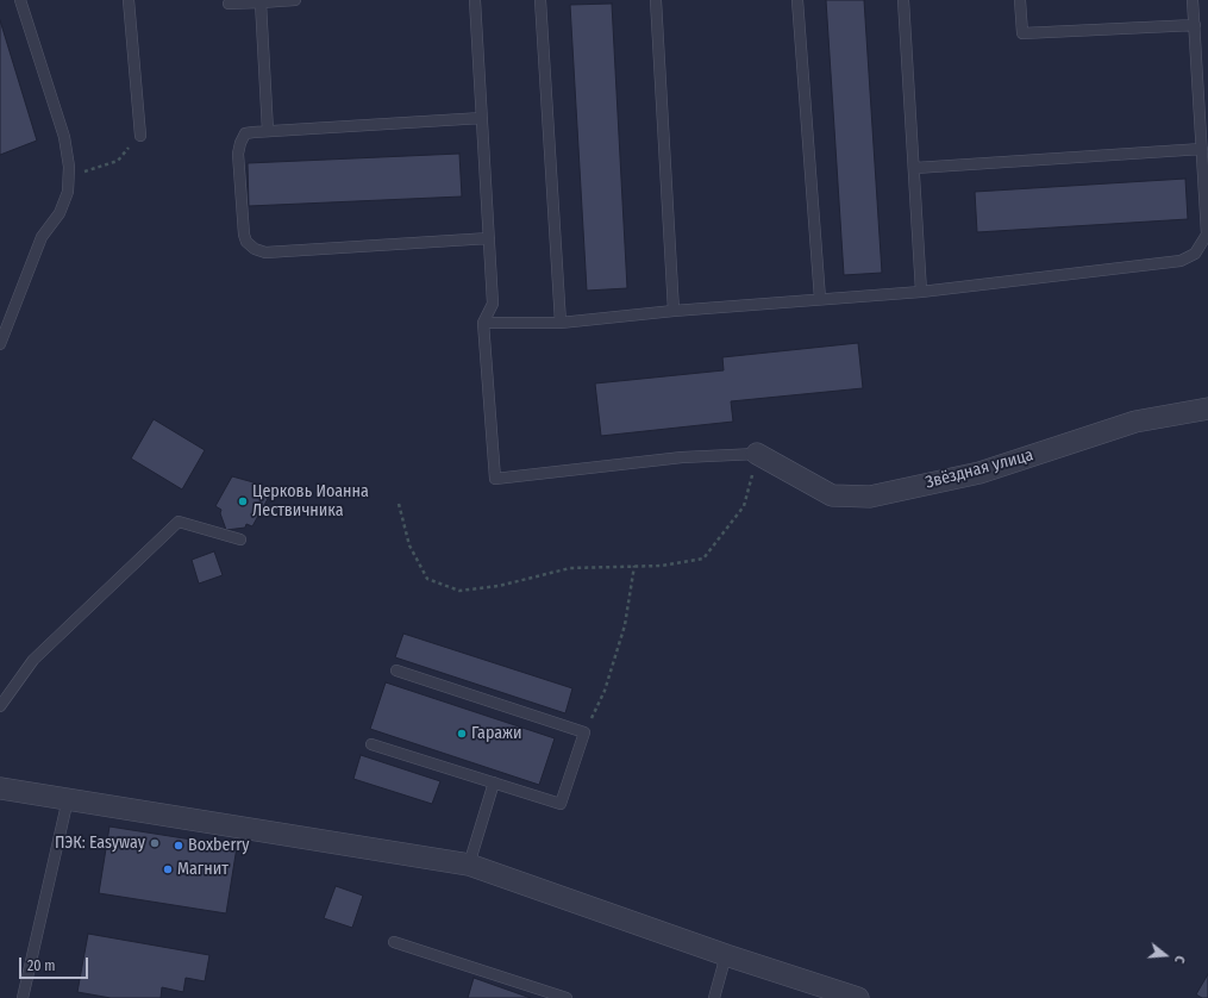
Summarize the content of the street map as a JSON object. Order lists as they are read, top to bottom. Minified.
{"streets":{"street":["Звёздная улица"]},"places":["Церковь Иоанна Лествичника","Гаражи","ПЭК: Easyway","Boxberry","Магнит"],"scale_bar":"20 m","north":"right"}
